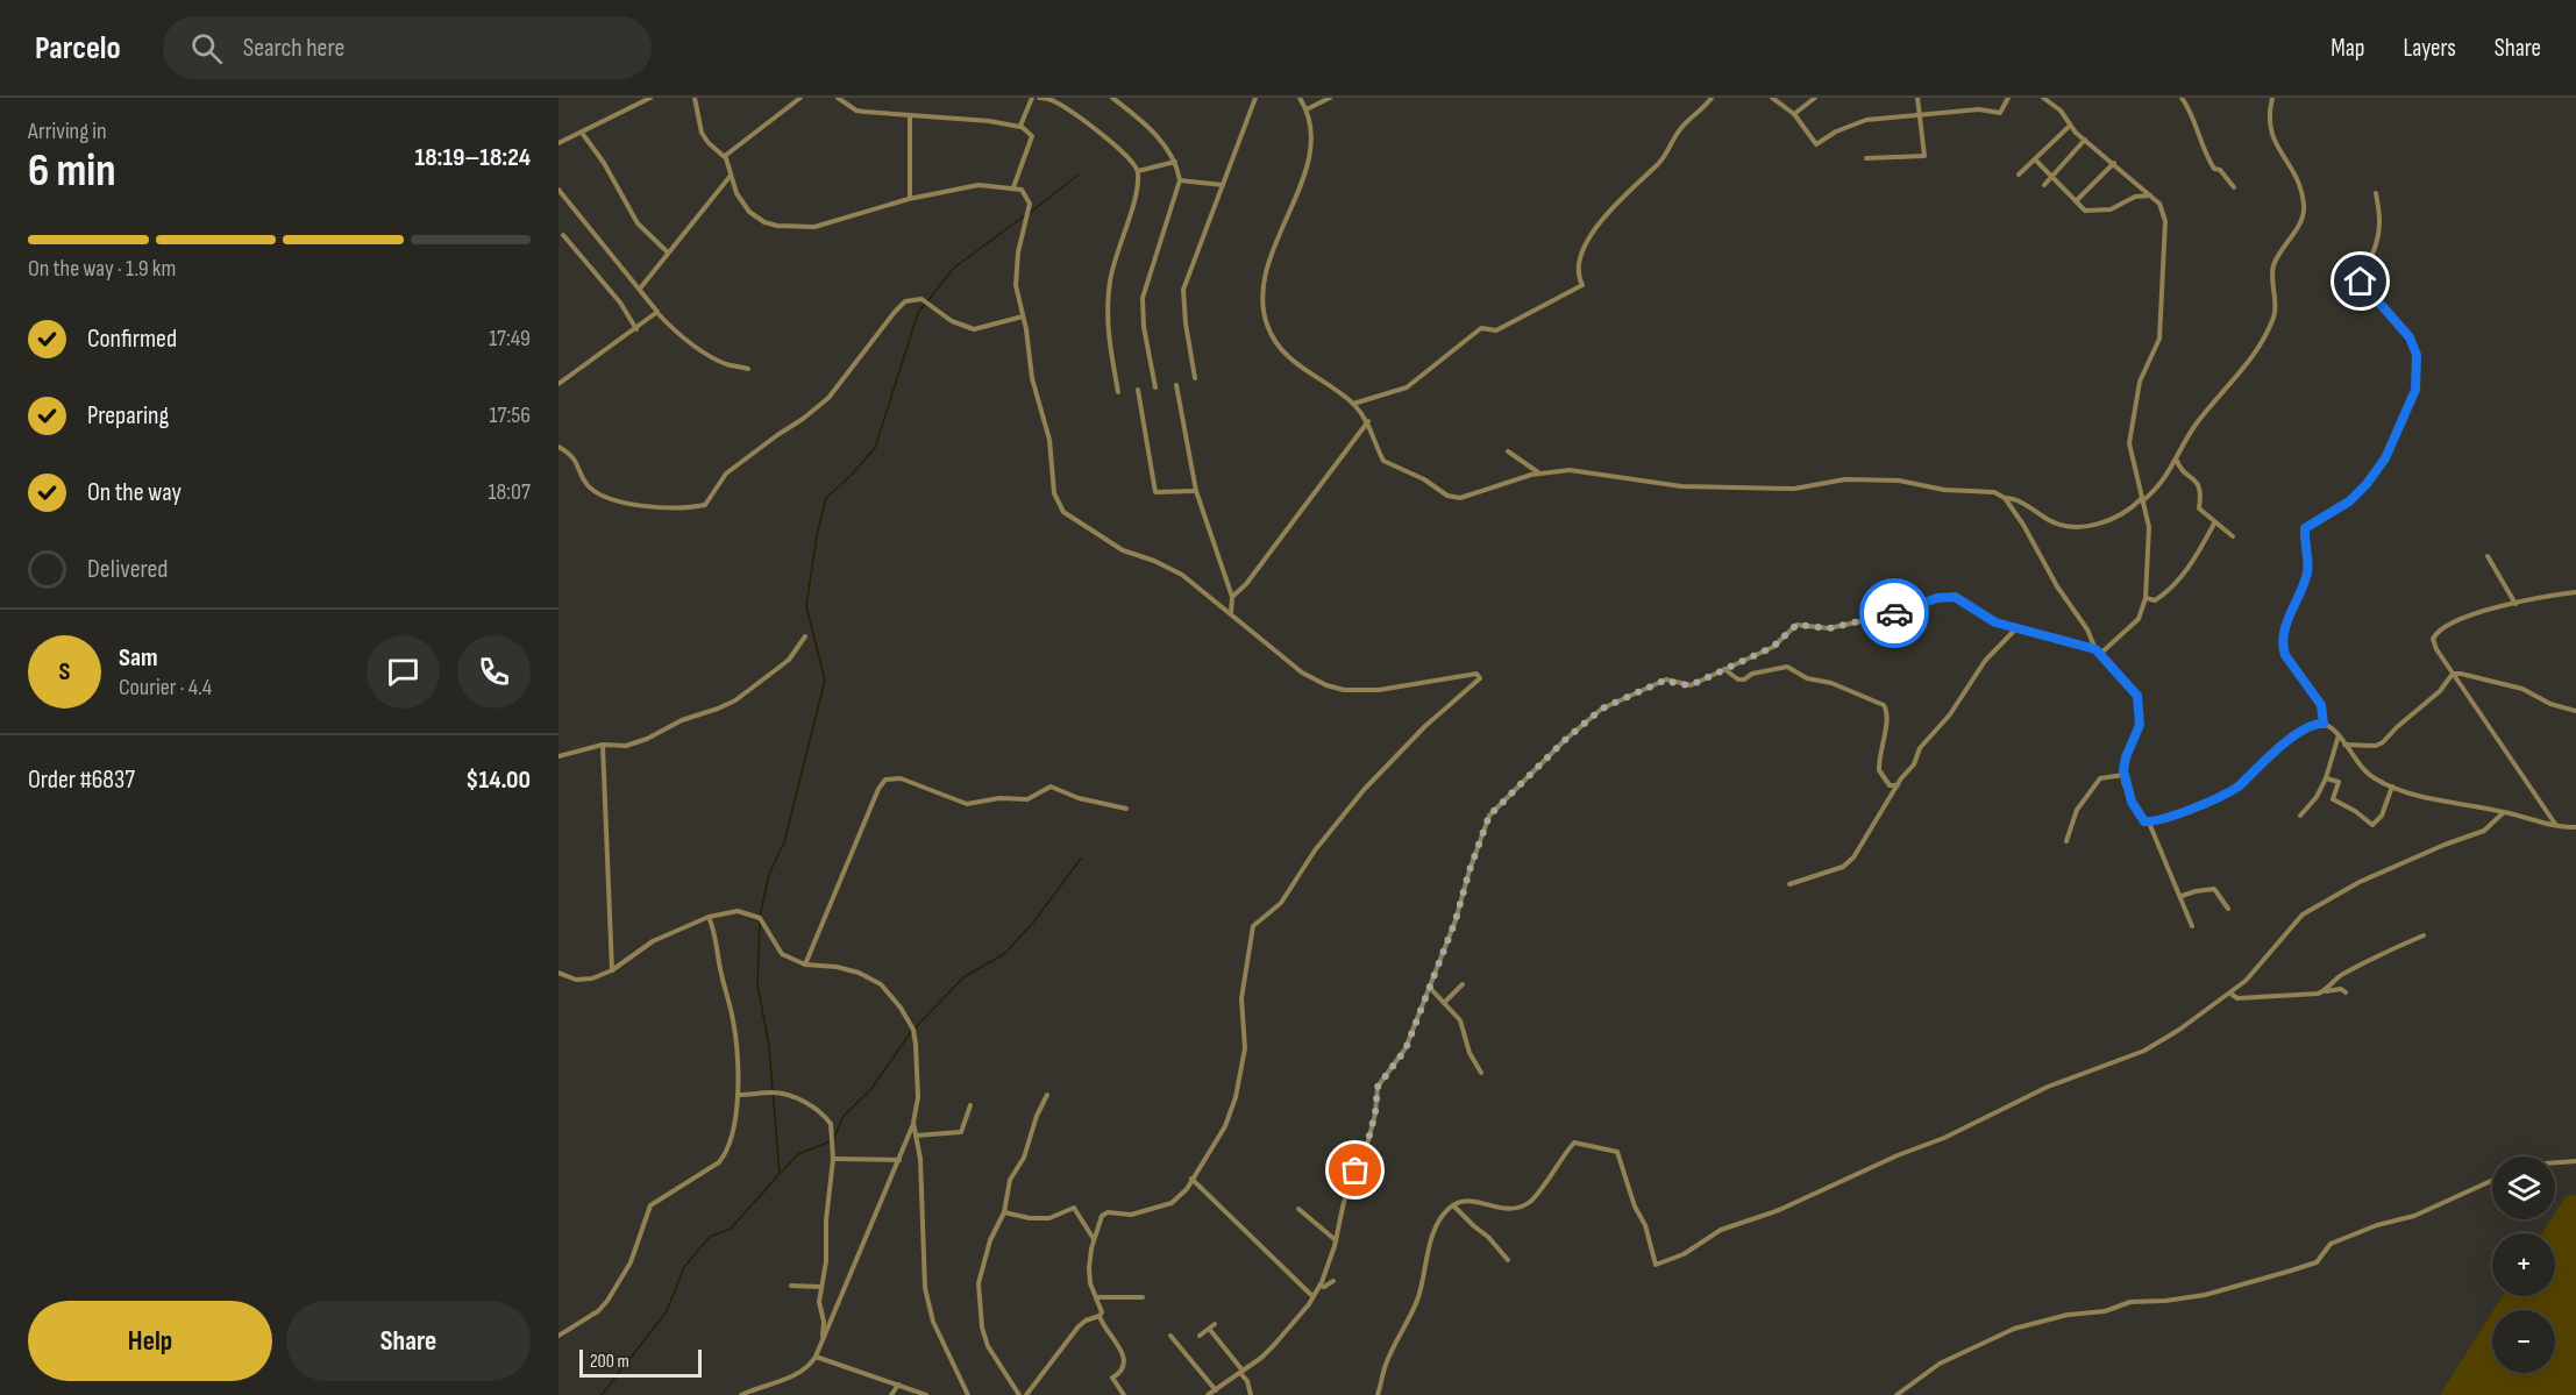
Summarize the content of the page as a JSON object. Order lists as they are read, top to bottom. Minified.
{"scale_bar":"200 m","page":{"header":"Parcelo","search":"Search here","nav":["Map","Layers","Share"],"heading":["6 min","Arriving in","18:19–18:24"],"panel":["Sam","Courier · 4.4","Order #6837","$14.00"],"bar":"On the way · 1.9 km","list":[["Confirmed","17:49"],["Preparing","17:56"],["On the way","18:07"],"Delivered"],"round":"S","map_buttons":["+","−"],"buttons":["Help","Share"],"scale":"200 m"}}
